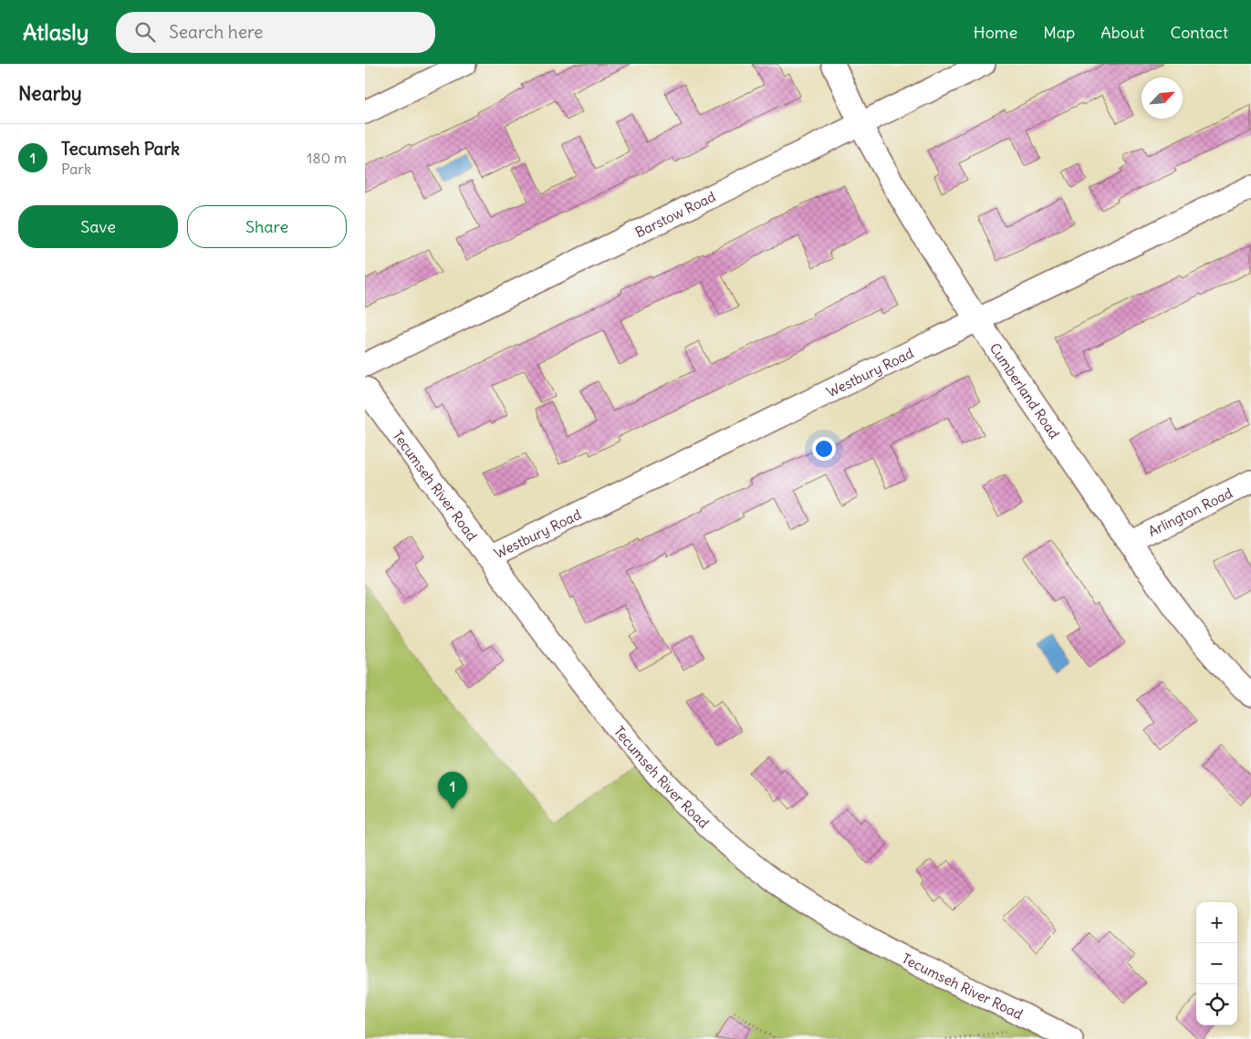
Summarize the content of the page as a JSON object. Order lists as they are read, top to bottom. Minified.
{"streets":{"street":["Barstow Road","Westbury Road","Cumberland Road","Tecumseh River Road","Arlington Road"]},"crossings":[["Barstow Road","Cumberland Road"],["Westbury Road","Cumberland Road"],["Westbury Road","Tecumseh River Road"],["Cumberland Road","Arlington Road"]],"north":"top right","page":{"header":"Atlasly","search":"Search here","nav":["Home","Map","About","Contact"],"heading":"Nearby","list":[{"mark":"1","name":"Tecumseh Park","note":"Park","value":"180 m"}],"buttons":["Save","Share"],"pins":"1","map_buttons":["+","−"]}}
